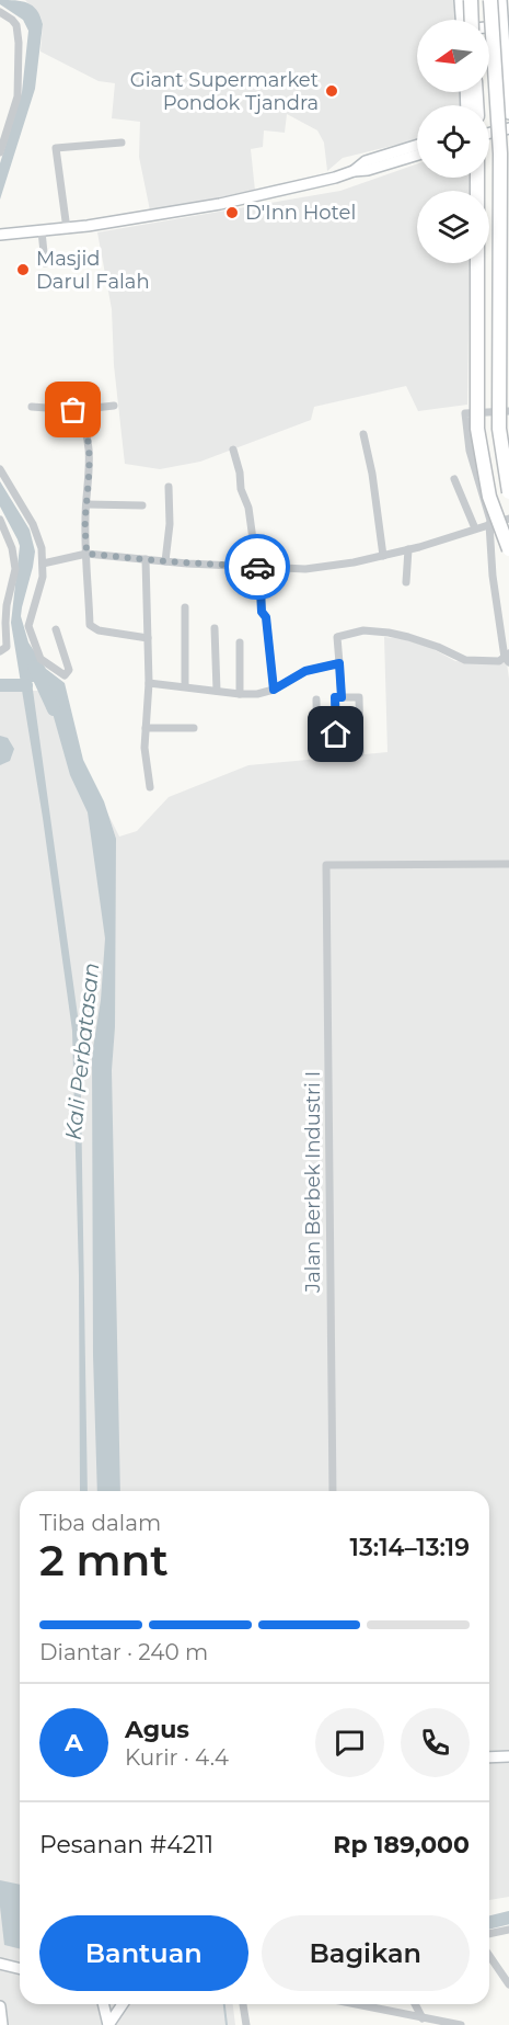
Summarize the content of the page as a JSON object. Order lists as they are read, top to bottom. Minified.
{"streets":{"street":["Jalan Berbek Industri I"]},"water":["Kali Perbatasan"],"places":["Giant Supermarket Pondok Tjandra","D'Inn Hotel","Masjid Darul Falah"],"north":"left","page":{"heading":["2 mnt","Tiba dalam","13:14–13:19"],"panel":["Agus","Kurir · 4.4","Pesanan #4211","Rp 189,000"],"bar":"Diantar · 240 m","round":"A","buttons":["Bantuan","Bagikan"]}}
